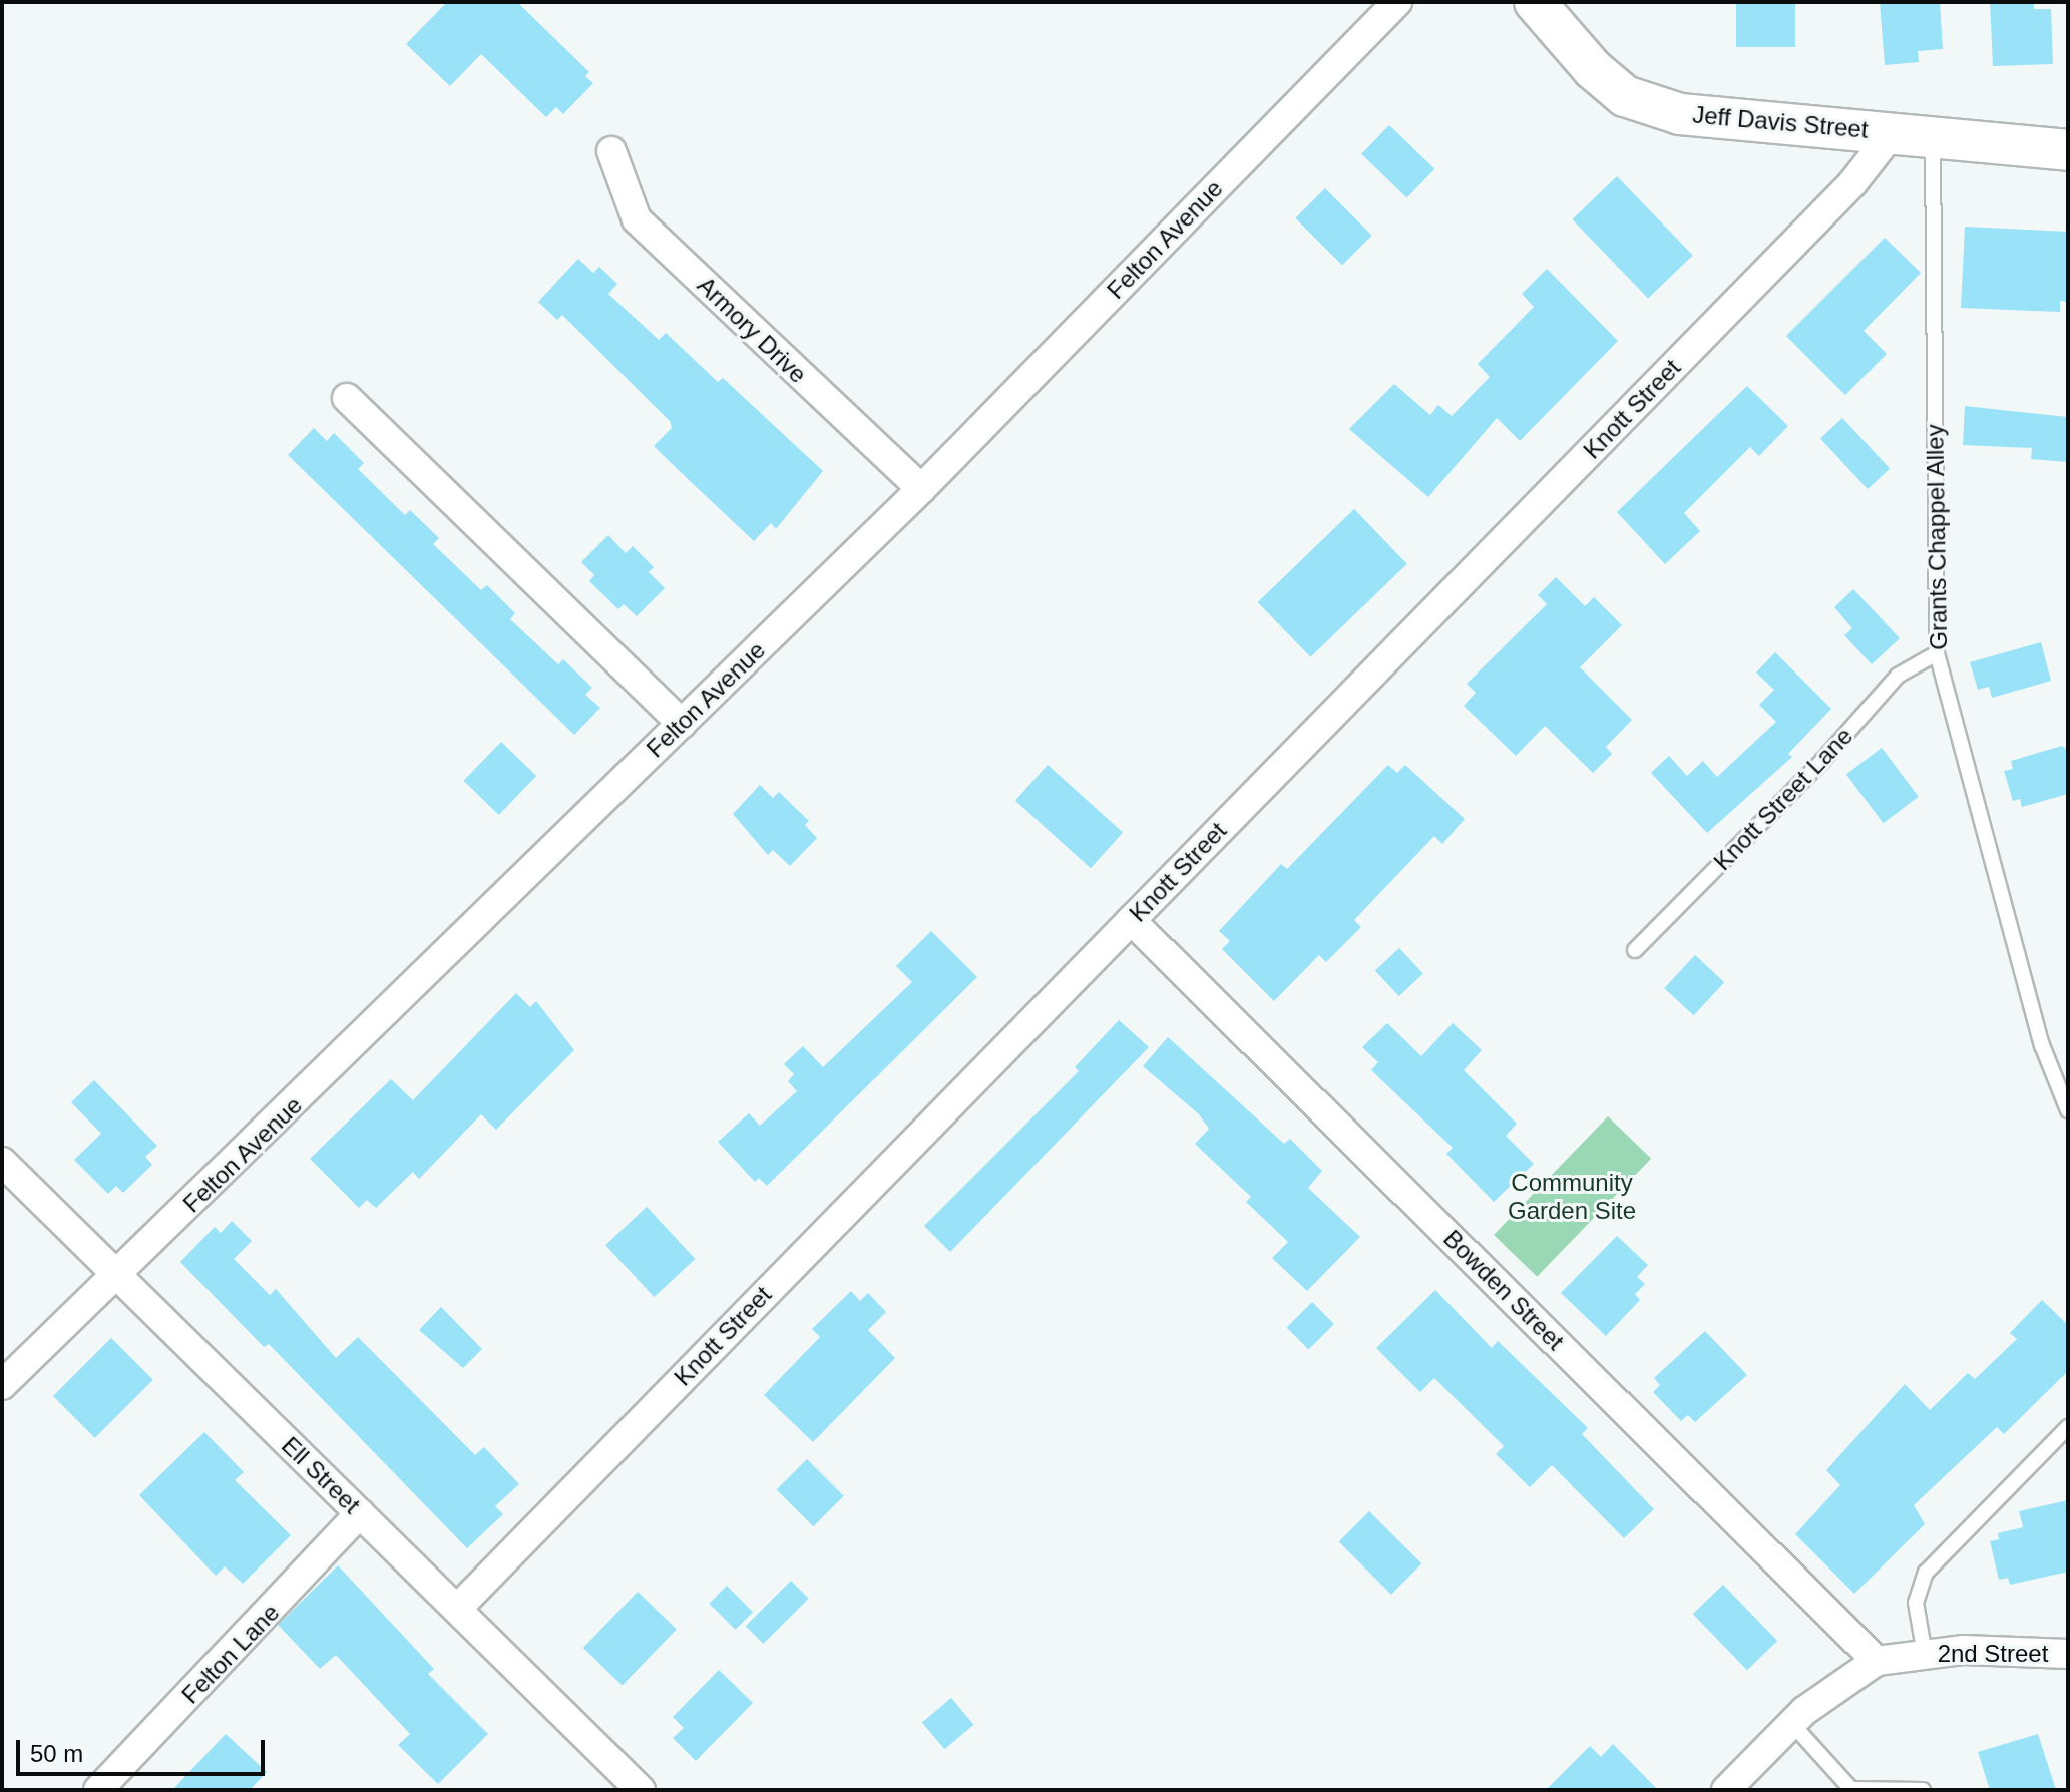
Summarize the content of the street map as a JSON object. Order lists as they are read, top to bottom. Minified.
{"streets":{"street":["Jeff Davis Street","Felton Avenue","Armory Drive","Knott Street","Bowden Street","Ell Street","Felton Lane","2nd Street"],"lane":["Grants Chappel Alley","Knott Street Lane"]},"crossings":[["Jeff Davis Street","Knott Street"],["Jeff Davis Street","Grants Chappel Alley"],["Felton Avenue","Armory Drive"],["Felton Avenue","Ell Street"],["Knott Street","Bowden Street"],["Knott Street","Ell Street"],["Grants Chappel Alley","Knott Street Lane"],["Bowden Street","2nd Street"],["Ell Street","Felton Lane"]],"parks":["Community Garden Site"],"scale_bar":"50 m"}
